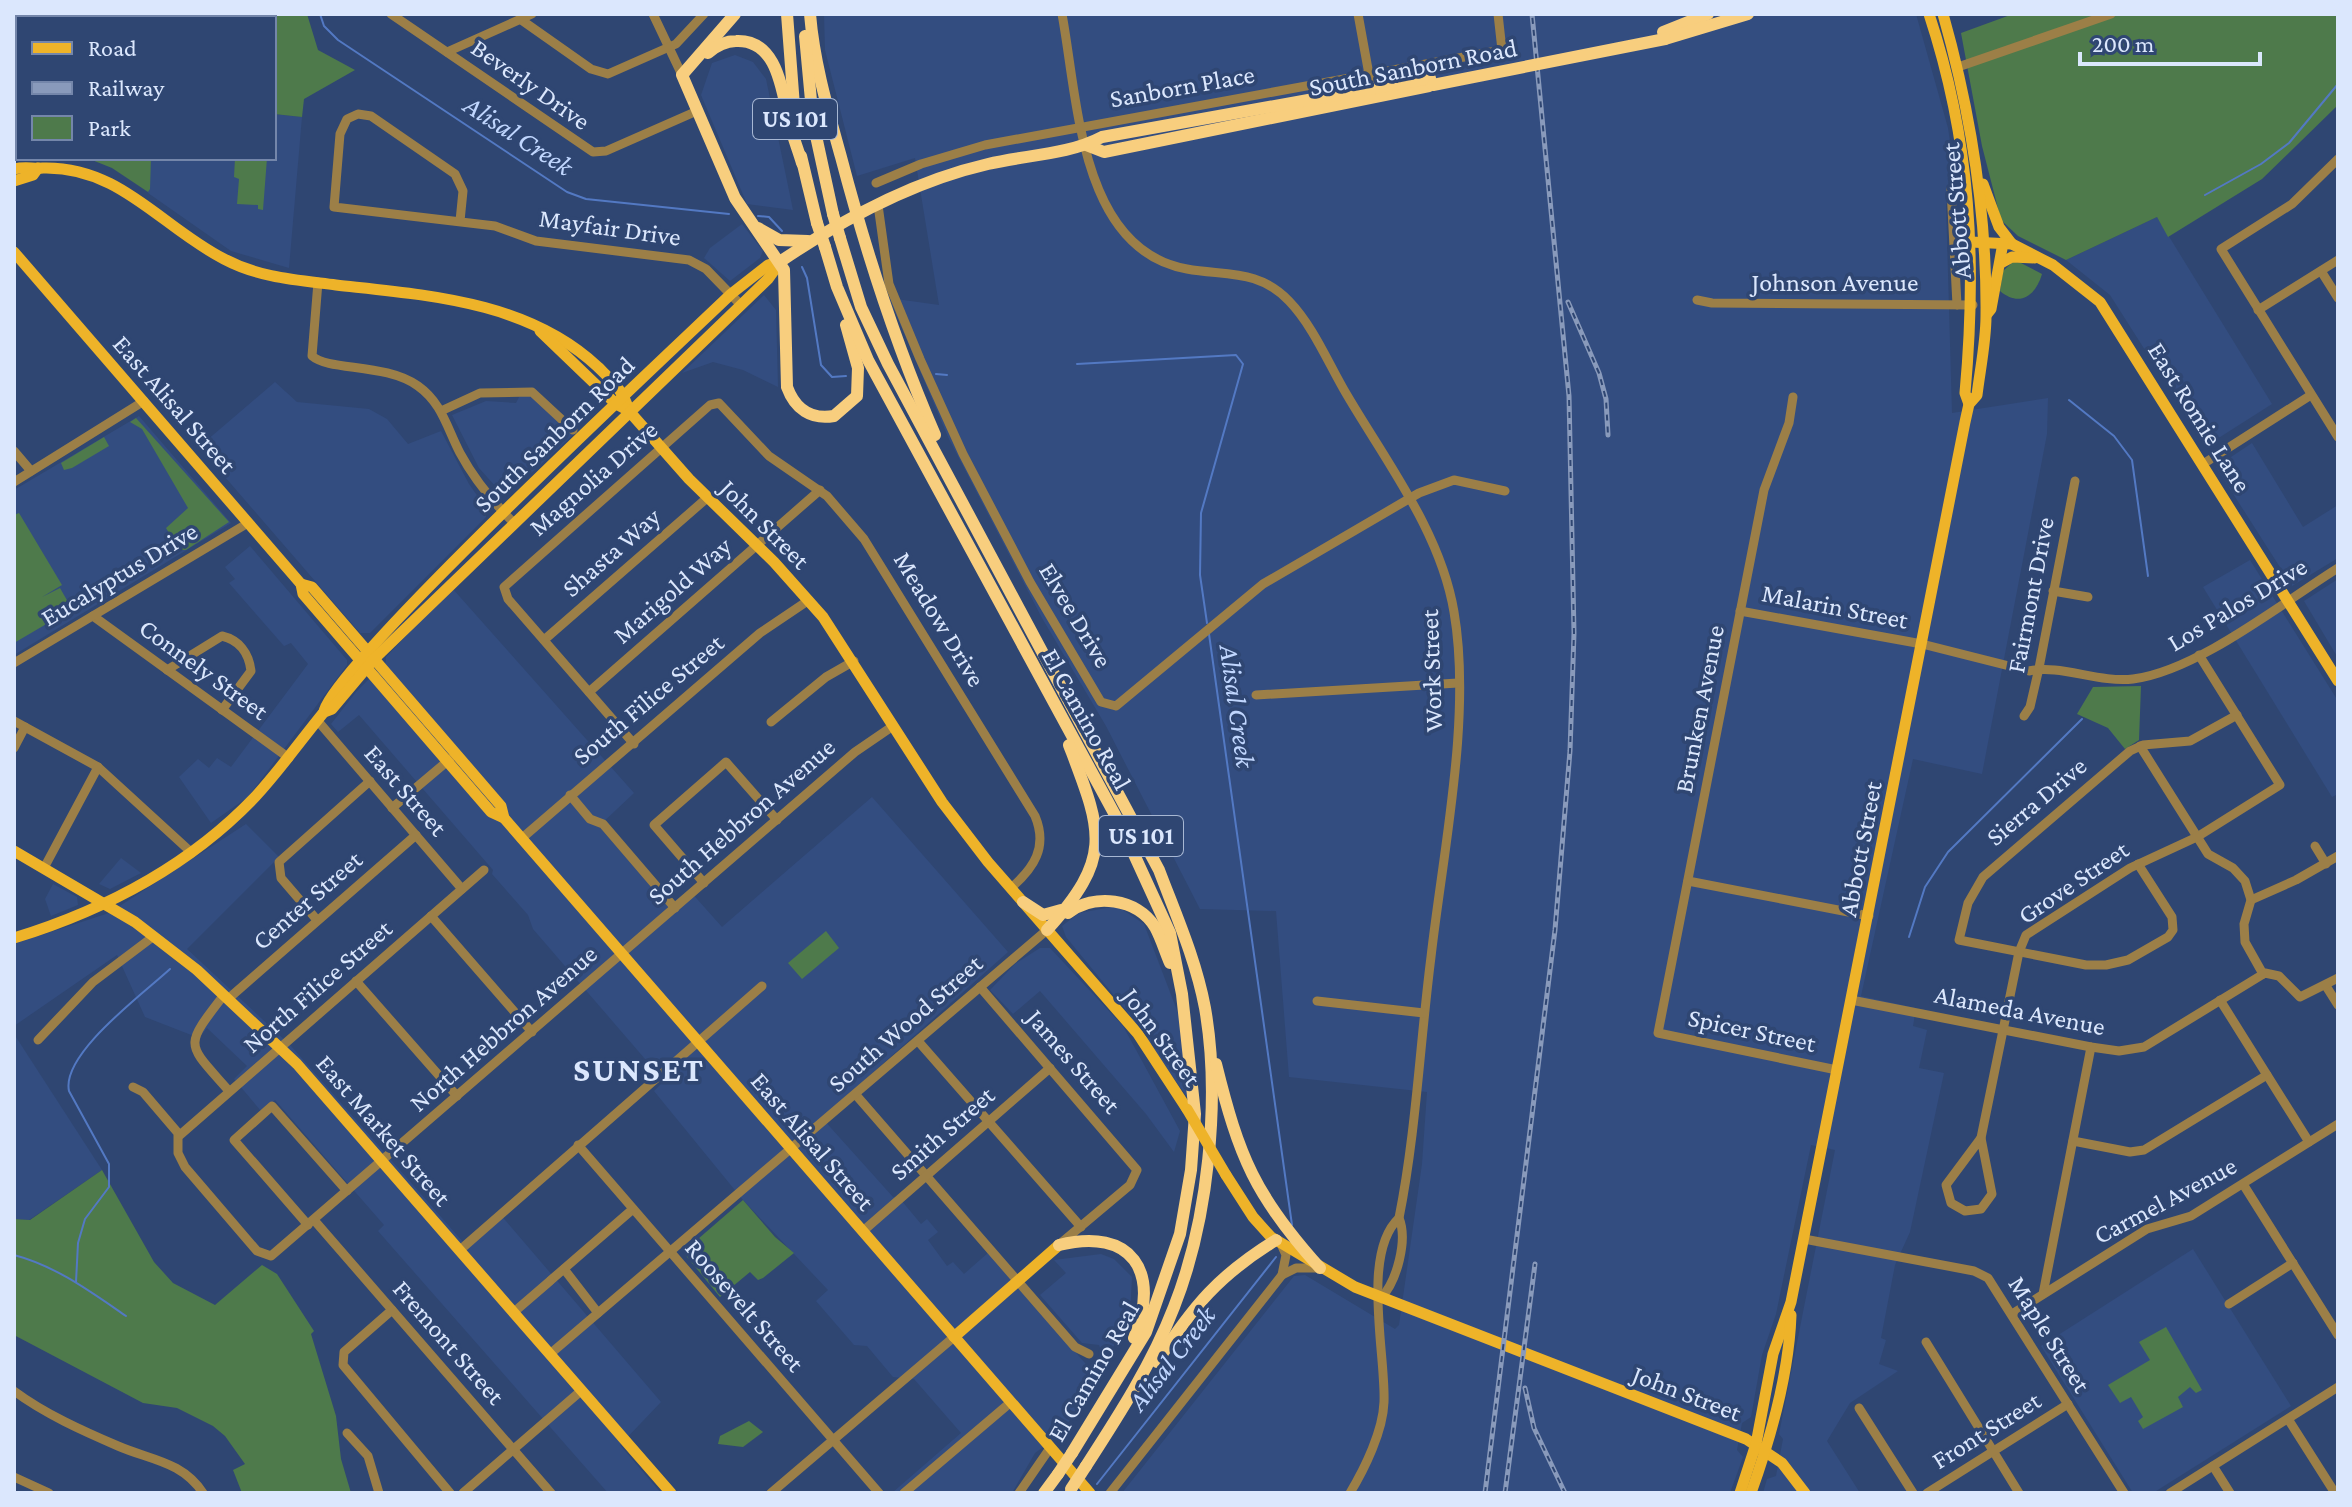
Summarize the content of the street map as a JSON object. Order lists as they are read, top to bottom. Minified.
{"streets":{"highway":["South Sanborn Road","US 101","El Camino Real"],"main road":["Abbott Street","East Alisal Street","East Romie Lane","John Street","East Market Street"],"street":["Beverly Drive","Sanborn Place","Mayfair Drive","Johnson Avenue","Magnolia Drive","Shasta Way","Eucalyptus Drive","Marigold Way","Fairmont Drive","Los Palos Drive","Malarin Street","Elvee Drive","Meadow Drive","Connely Street","Work Street","South Filice Street","Brunken Avenue","East Street","Sierra Drive","South Hebbron Avenue","Grove Street","Center Street","North Filice Street","Alameda Avenue","South Wood Street","North Hebbron Avenue","Spicer Street","James Street","Smith Street","Carmel Avenue","Roosevelt Street","Maple Street","Fremont Street","Front Street"]},"crossings":[["South Sanborn Road","Sanborn Place"],["South Sanborn Road","Mayfair Drive"],["South Sanborn Road","East Alisal Street"],["South Sanborn Road","John Street"],["South Sanborn Road","Elvee Drive"],["South Sanborn Road","Connely Street"],["South Sanborn Road","Work Street"],["South Sanborn Road","East Street"],["South Sanborn Road","East Market Street"],["Sanborn Place","Work Street"],["Abbott Street","Johnson Avenue"],["Abbott Street","East Romie Lane"],["Abbott Street","John Street"],["Abbott Street","Los Palos Drive"],["Abbott Street","Malarin Street"],["Abbott Street","Alameda Avenue"],["Abbott Street","Spicer Street"],["Abbott Street","Maple Street"],["East Alisal Street","Eucalyptus Drive"],["East Alisal Street","South Filice Street"],["East Alisal Street","South Hebbron Avenue"],["East Alisal Street","South Wood Street"],["East Alisal Street","North Hebbron Avenue"],["East Alisal Street","Smith Street"],["East Romie Lane","Los Palos Drive"],["Magnolia Drive","John Street"],["Magnolia Drive","Shasta Way"],["Magnolia Drive","Meadow Drive"],["John Street","Shasta Way"],["John Street","Marigold Way"],["John Street","Meadow Drive"],["John Street","Work Street"],["John Street","South Filice Street"],["John Street","South Hebbron Avenue"],["John Street","South Wood Street"],["Eucalyptus Drive","Connely Street"],["Marigold Way","Meadow Drive"],["Fairmont Drive","Los Palos Drive"],["Los Palos Drive","Malarin Street"],["Malarin Street","Brunken Avenue"],["Elvee Drive","Work Street"],["Brunken Avenue","Spicer Street"],["East Street","Center Street"],["East Street","North Filice Street"],["Sierra Drive","Grove Street"],["South Hebbron Avenue","North Hebbron Avenue"],["Grove Street","Alameda Avenue"],["Center Street","North Filice Street"],["Center Street","East Market Street"],["North Filice Street","North Hebbron Avenue"],["North Filice Street","East Market Street"],["South Wood Street","James Street"],["South Wood Street","East Market Street"],["South Wood Street","Roosevelt Street"],["North Hebbron Avenue","East Market Street"],["North Hebbron Avenue","Fremont Street"],["James Street","Smith Street"],["Carmel Avenue","Maple Street"],["Maple Street","Front Street"]],"districts":["SUNSET"],"water":["Alisal Creek"],"legend":["Road","Railway","Park"],"scale_bar":"200 m"}
